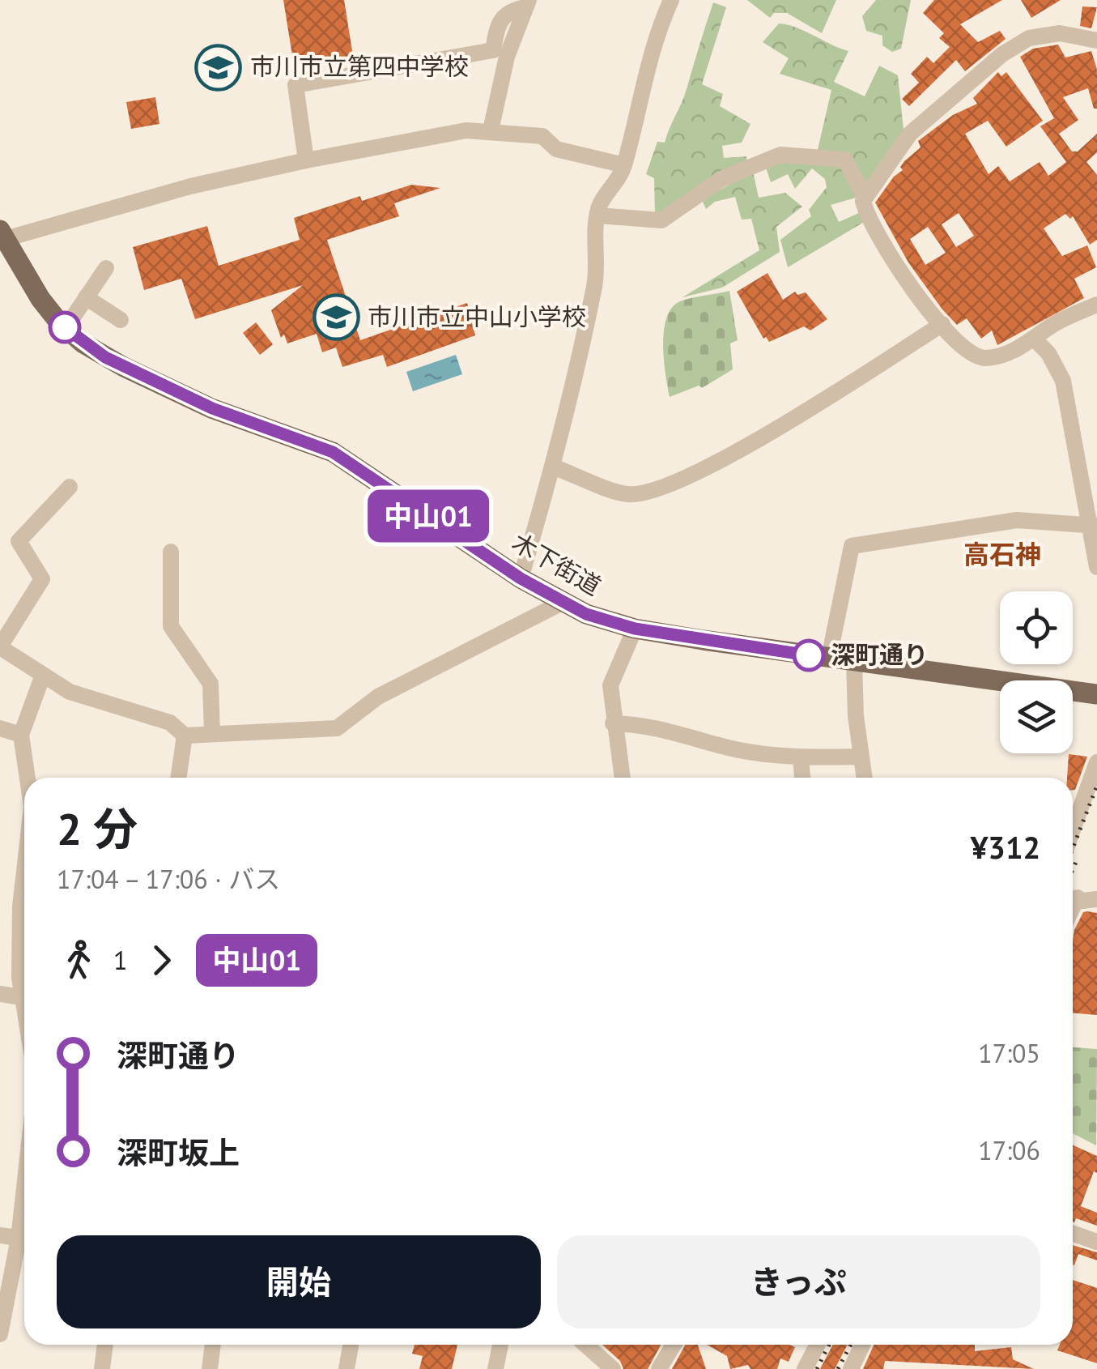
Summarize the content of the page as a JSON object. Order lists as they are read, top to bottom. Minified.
{"streets":{"main road":["木下街道"]},"districts":["高石神"],"places":{"school or university":["市川市立第四中学校","市川市立中山小学校"],"other":["深町通り"]},"lines":["bus line 中山01"],"page":{"on_map":"中山01","heading":["2 分","17:04 – 17:06 · バス","¥312"],"legs":["1","中山01"],"list":[{"name":"深町通り","value":"17:05"},{"name":"深町坂上","value":"17:06"}],"buttons":["開始","きっぷ"]}}
